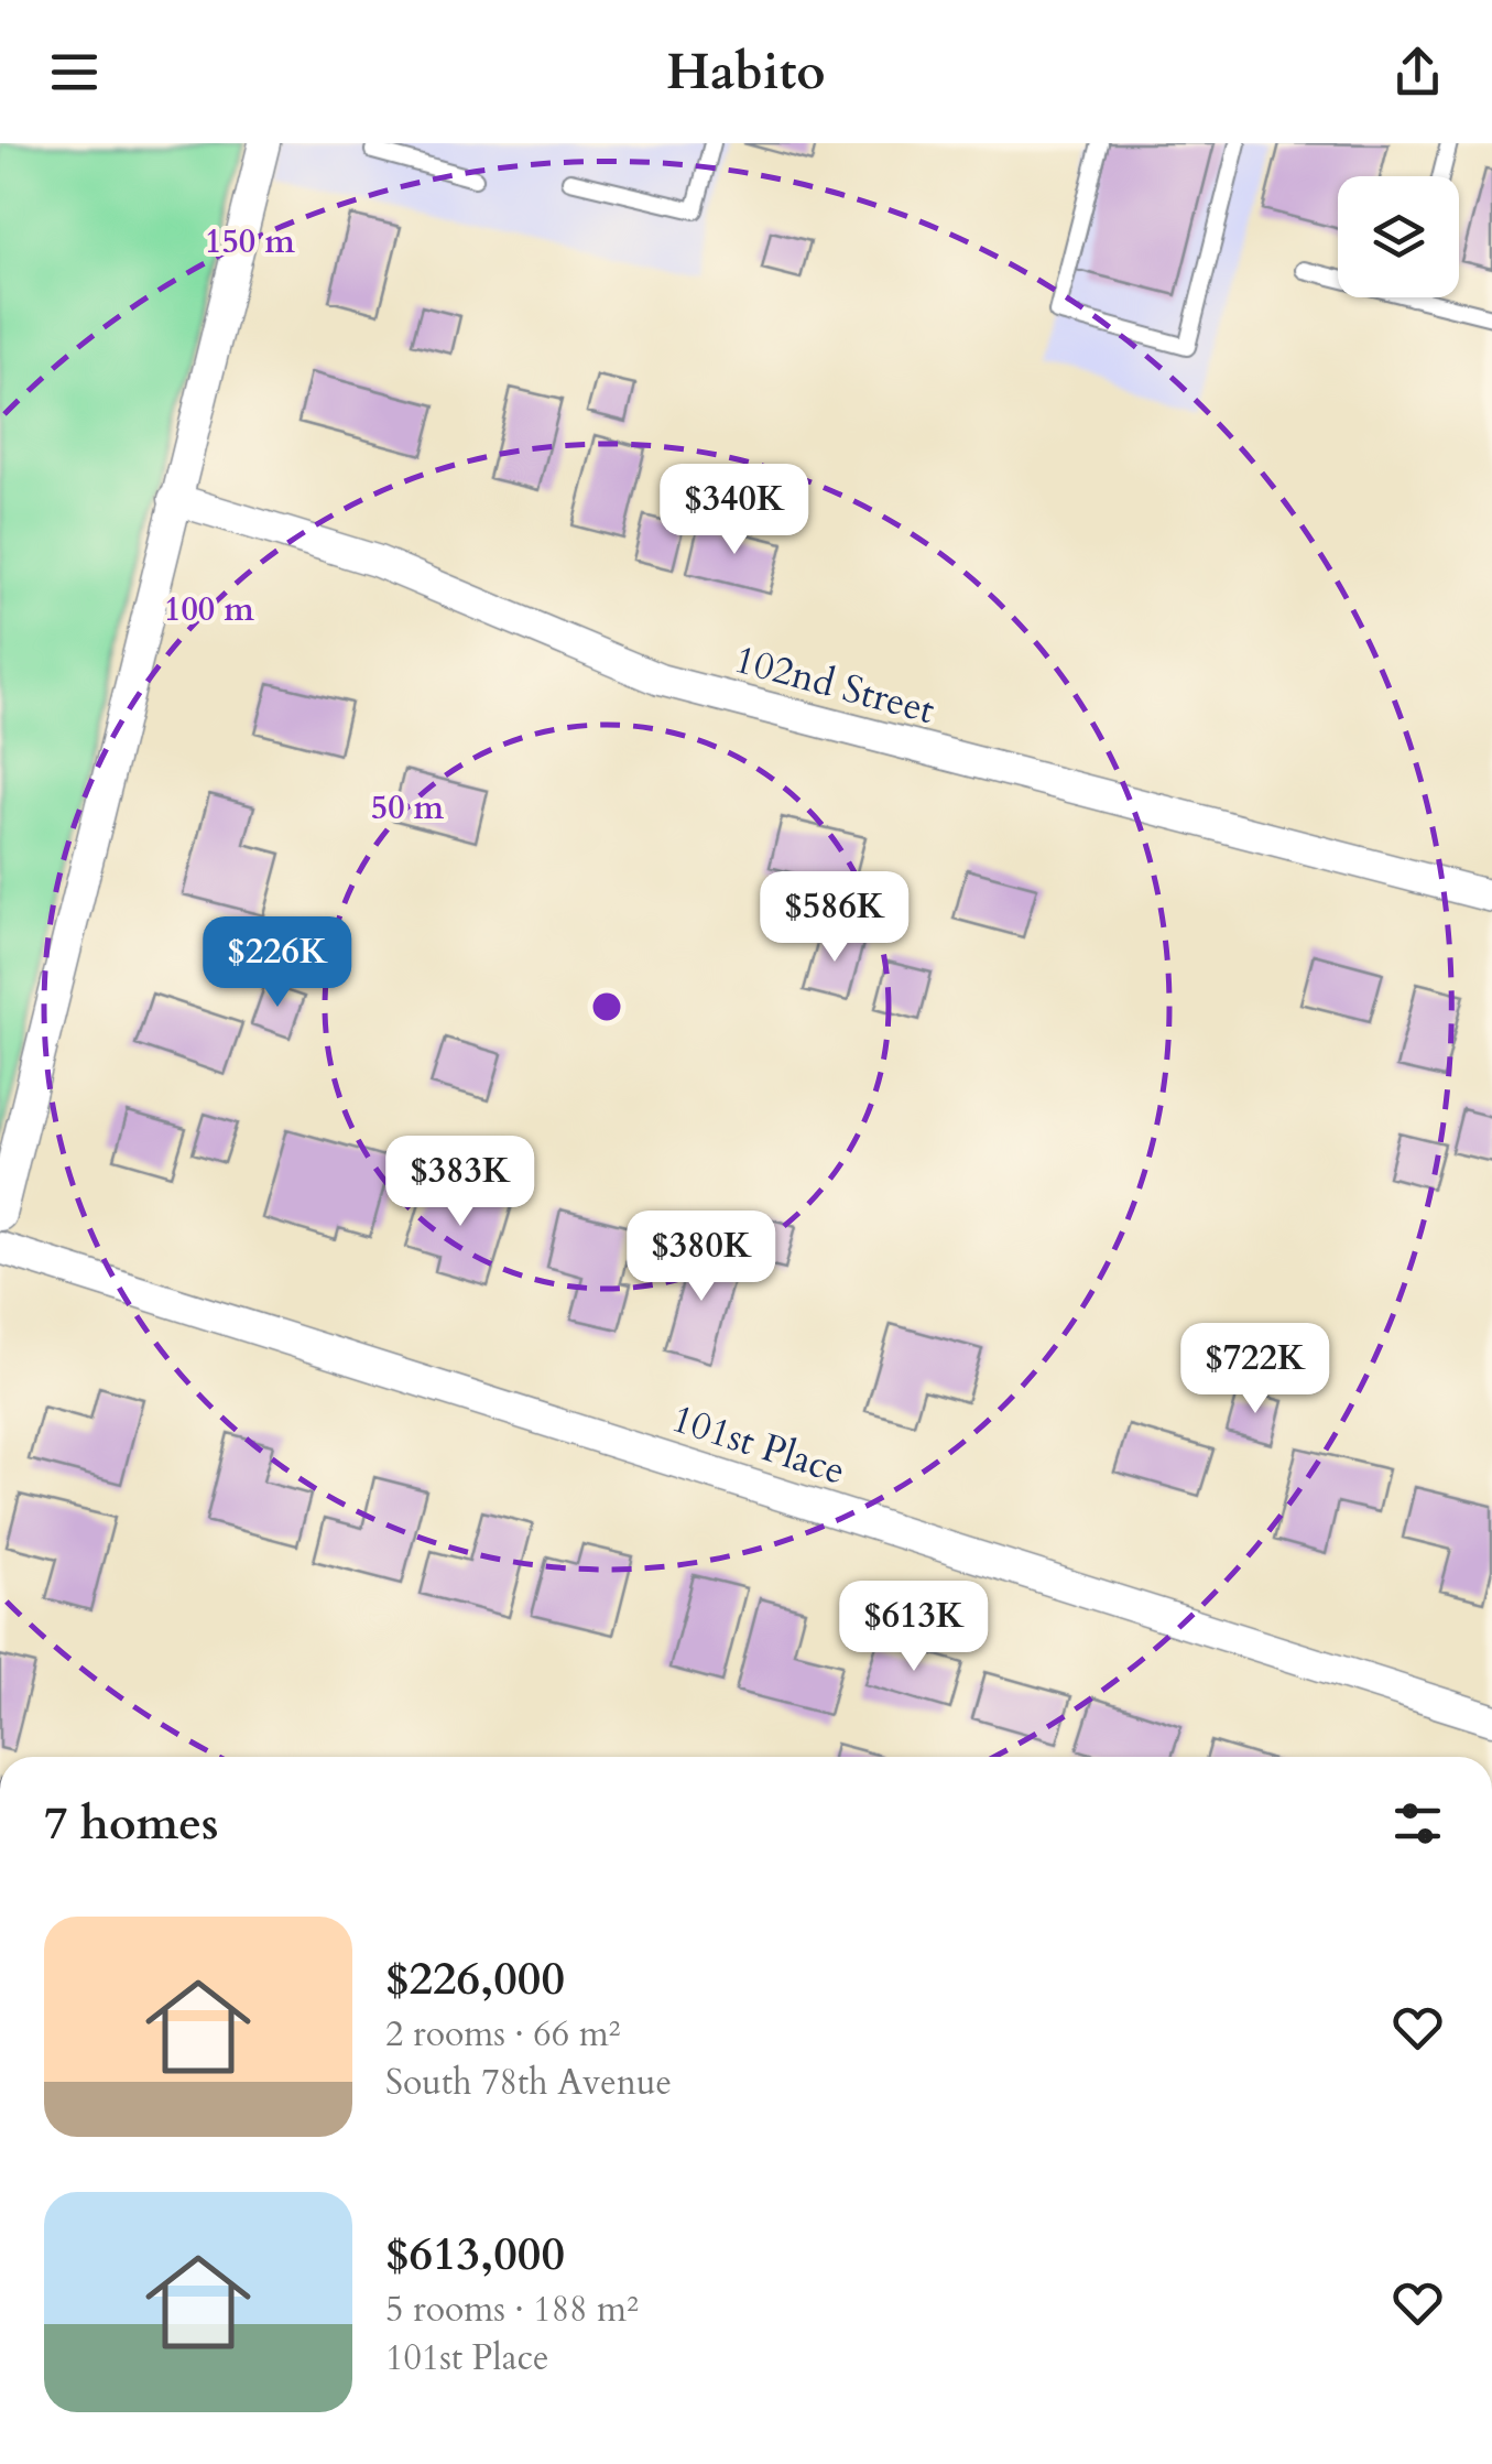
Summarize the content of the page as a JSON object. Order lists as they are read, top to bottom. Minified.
{"streets":{"street":["102nd Street","101st Place"]},"page":{"header":"Habito","price":["$340K","$586K","$226K","$383K","$380K","$722K","$613K"],"heading":"7 homes","list":[{"name":"$226,000","note":"2 rooms · 66 m² · South 78th Avenue"},{"name":"$613,000","note":"5 rooms · 188 m² · 101st Place"}]},"rings":["150 m","100 m","50 m"]}
